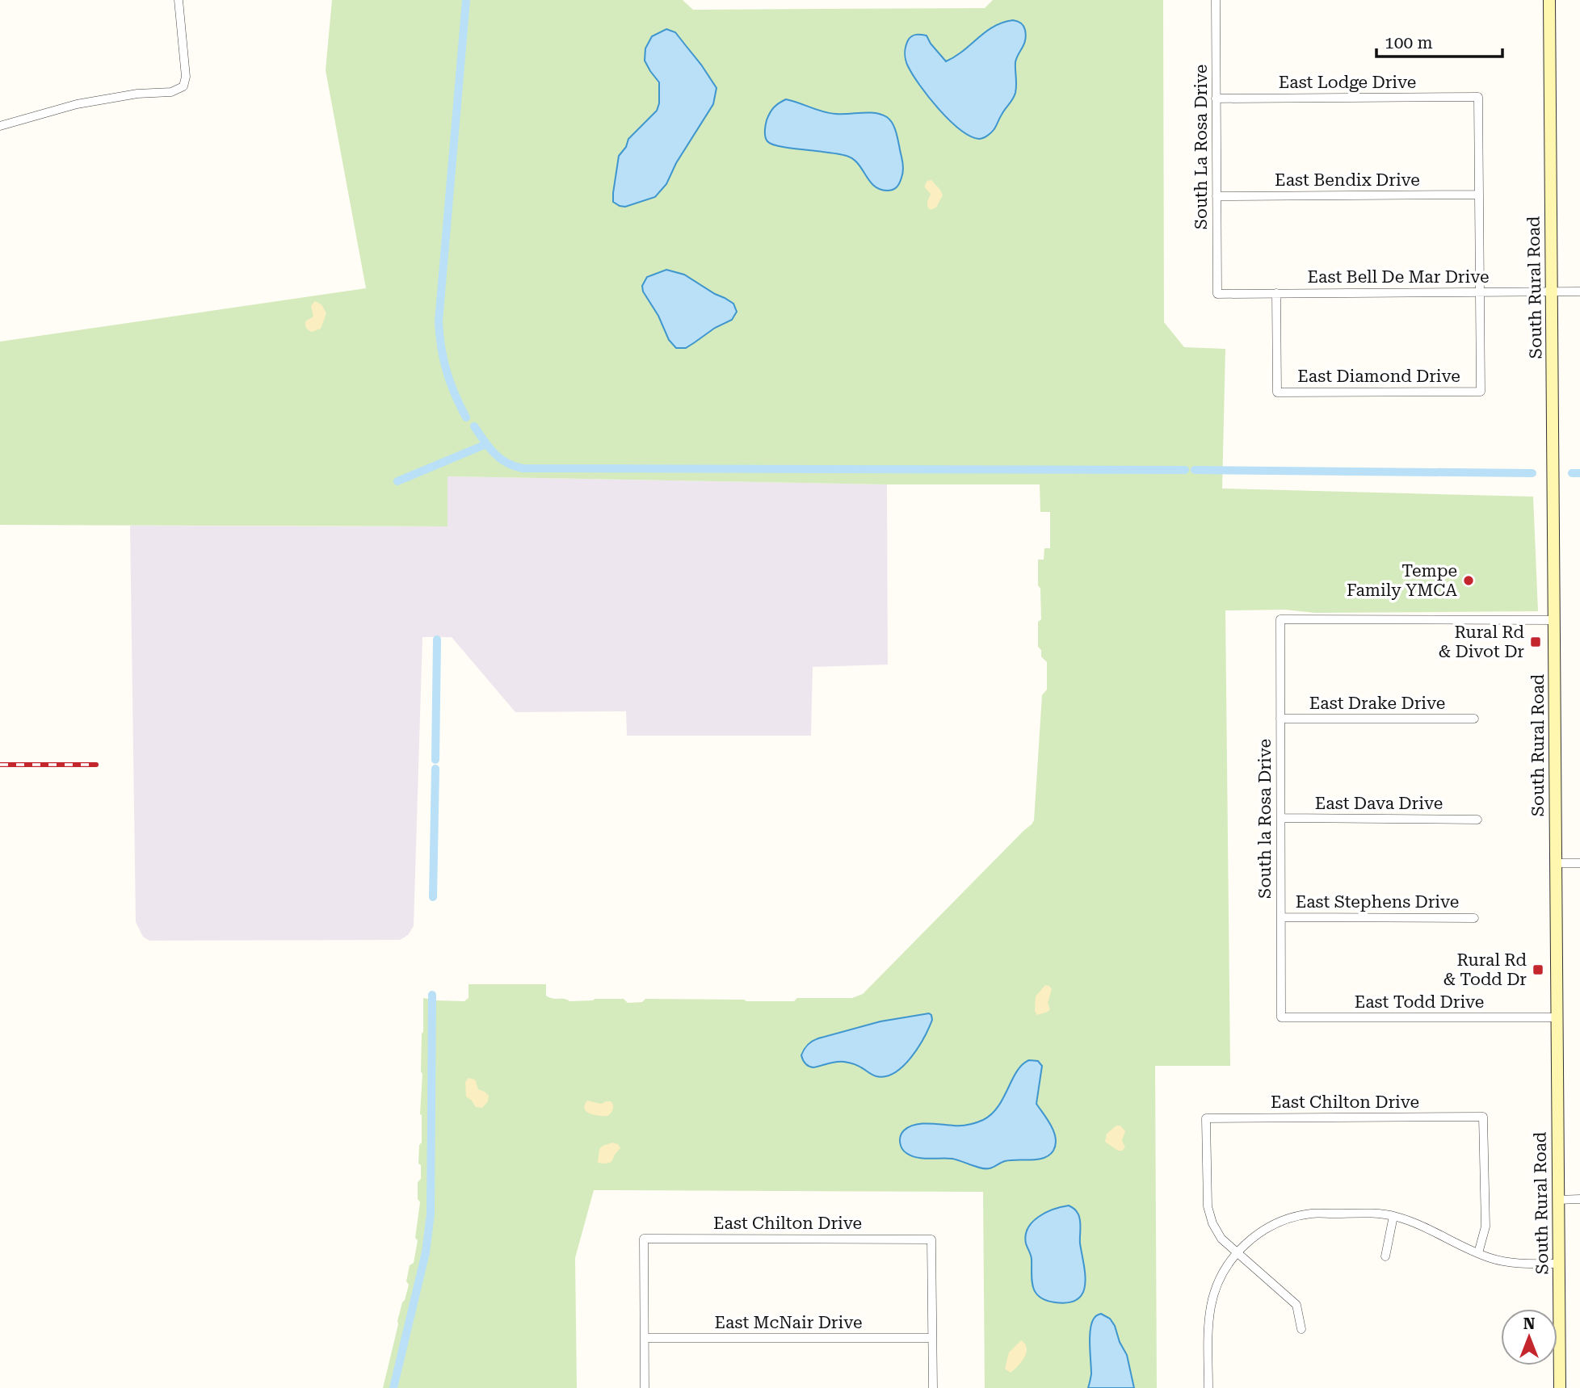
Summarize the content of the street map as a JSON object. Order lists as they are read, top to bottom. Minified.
{"streets":{"main road":["South Rural Road"],"street":["East Lodge Drive","South La Rosa Drive","East Bendix Drive","East Bell De Mar Drive","East Diamond Drive","East Drake Drive","East Dava Drive","South la Rosa Drive","East Stephens Drive","East Todd Drive","East Chilton Drive","East McNair Drive"]},"crossings":[["East Lodge Drive","South La Rosa Drive"],["East Lodge Drive","East Bendix Drive"],["South La Rosa Drive","East Bendix Drive"],["South La Rosa Drive","East Bell De Mar Drive"],["East Bell De Mar Drive","South Rural Road"],["East Bell De Mar Drive","East Diamond Drive"],["South Rural Road","South la Rosa Drive"],["South Rural Road","East Todd Drive"],["East Drake Drive","South la Rosa Drive"],["East Dava Drive","South la Rosa Drive"],["South la Rosa Drive","East Stephens Drive"],["South la Rosa Drive","East Todd Drive"],["East Chilton Drive","East McNair Drive"]],"places":{"other":["Tempe Family YMCA"],"transit":["Rural Rd & Divot Dr","Rural Rd & Todd Dr"]},"scale_bar":"100 m","north":"top"}
